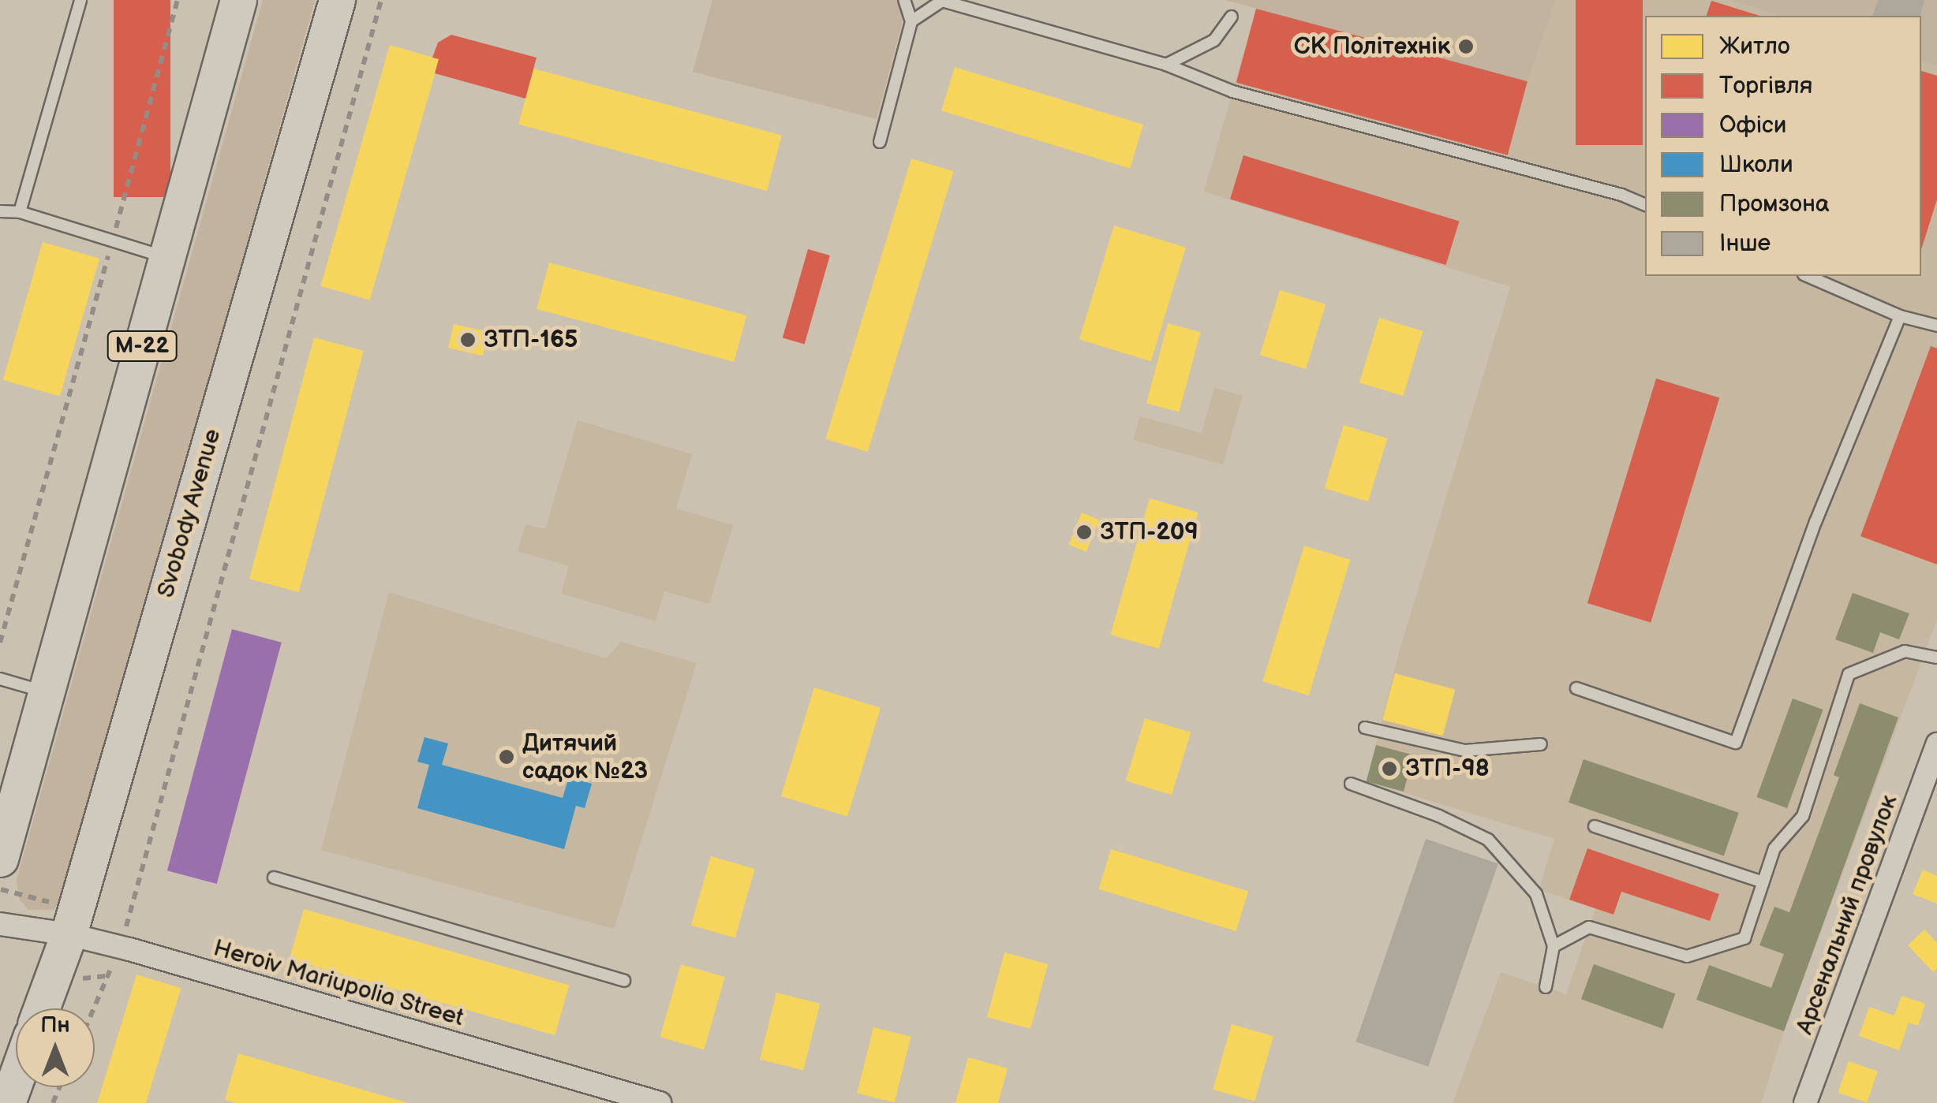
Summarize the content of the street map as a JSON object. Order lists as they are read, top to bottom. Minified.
{"streets":{"highway":["М-22","Svobody Avenue"],"street":["Арсенальний провулок","Heroiv Mariupolia Street"]},"crossings":[["Svobody Avenue","Heroiv Mariupolia Street"]],"places":["СК Політехнік","ЗТП-165","ЗТП-209","Дитячий садок №23","ЗТП-98"],"legend":["Житло","Торгівля","Офіси","Школи","Промзона","Інше"],"north":"top"}
